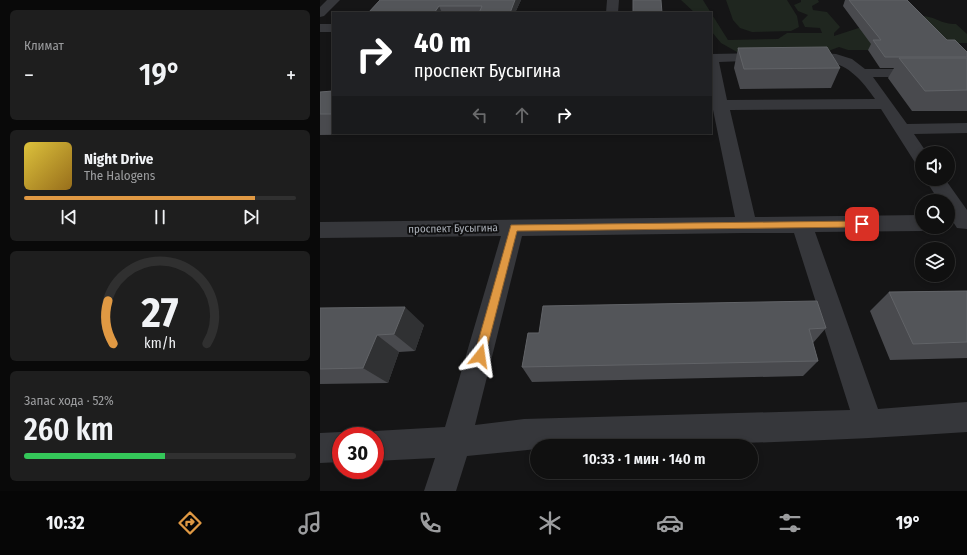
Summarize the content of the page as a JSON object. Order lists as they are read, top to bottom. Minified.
{"streets":{"street":["проспект Бусыгина"]},"page":{"tile":["Климат",["Запас хода · 52%","260 km"]],"turn":["40 m","проспект Бусыгина"],"heat":["−","19°","+"],"song":["Night Drive","The Halogens"],"limit":"30","trip":"10:33 · 1 мин · 140 m","tabs":["10:32","19°"],"gauge":["27","km/h"]}}
